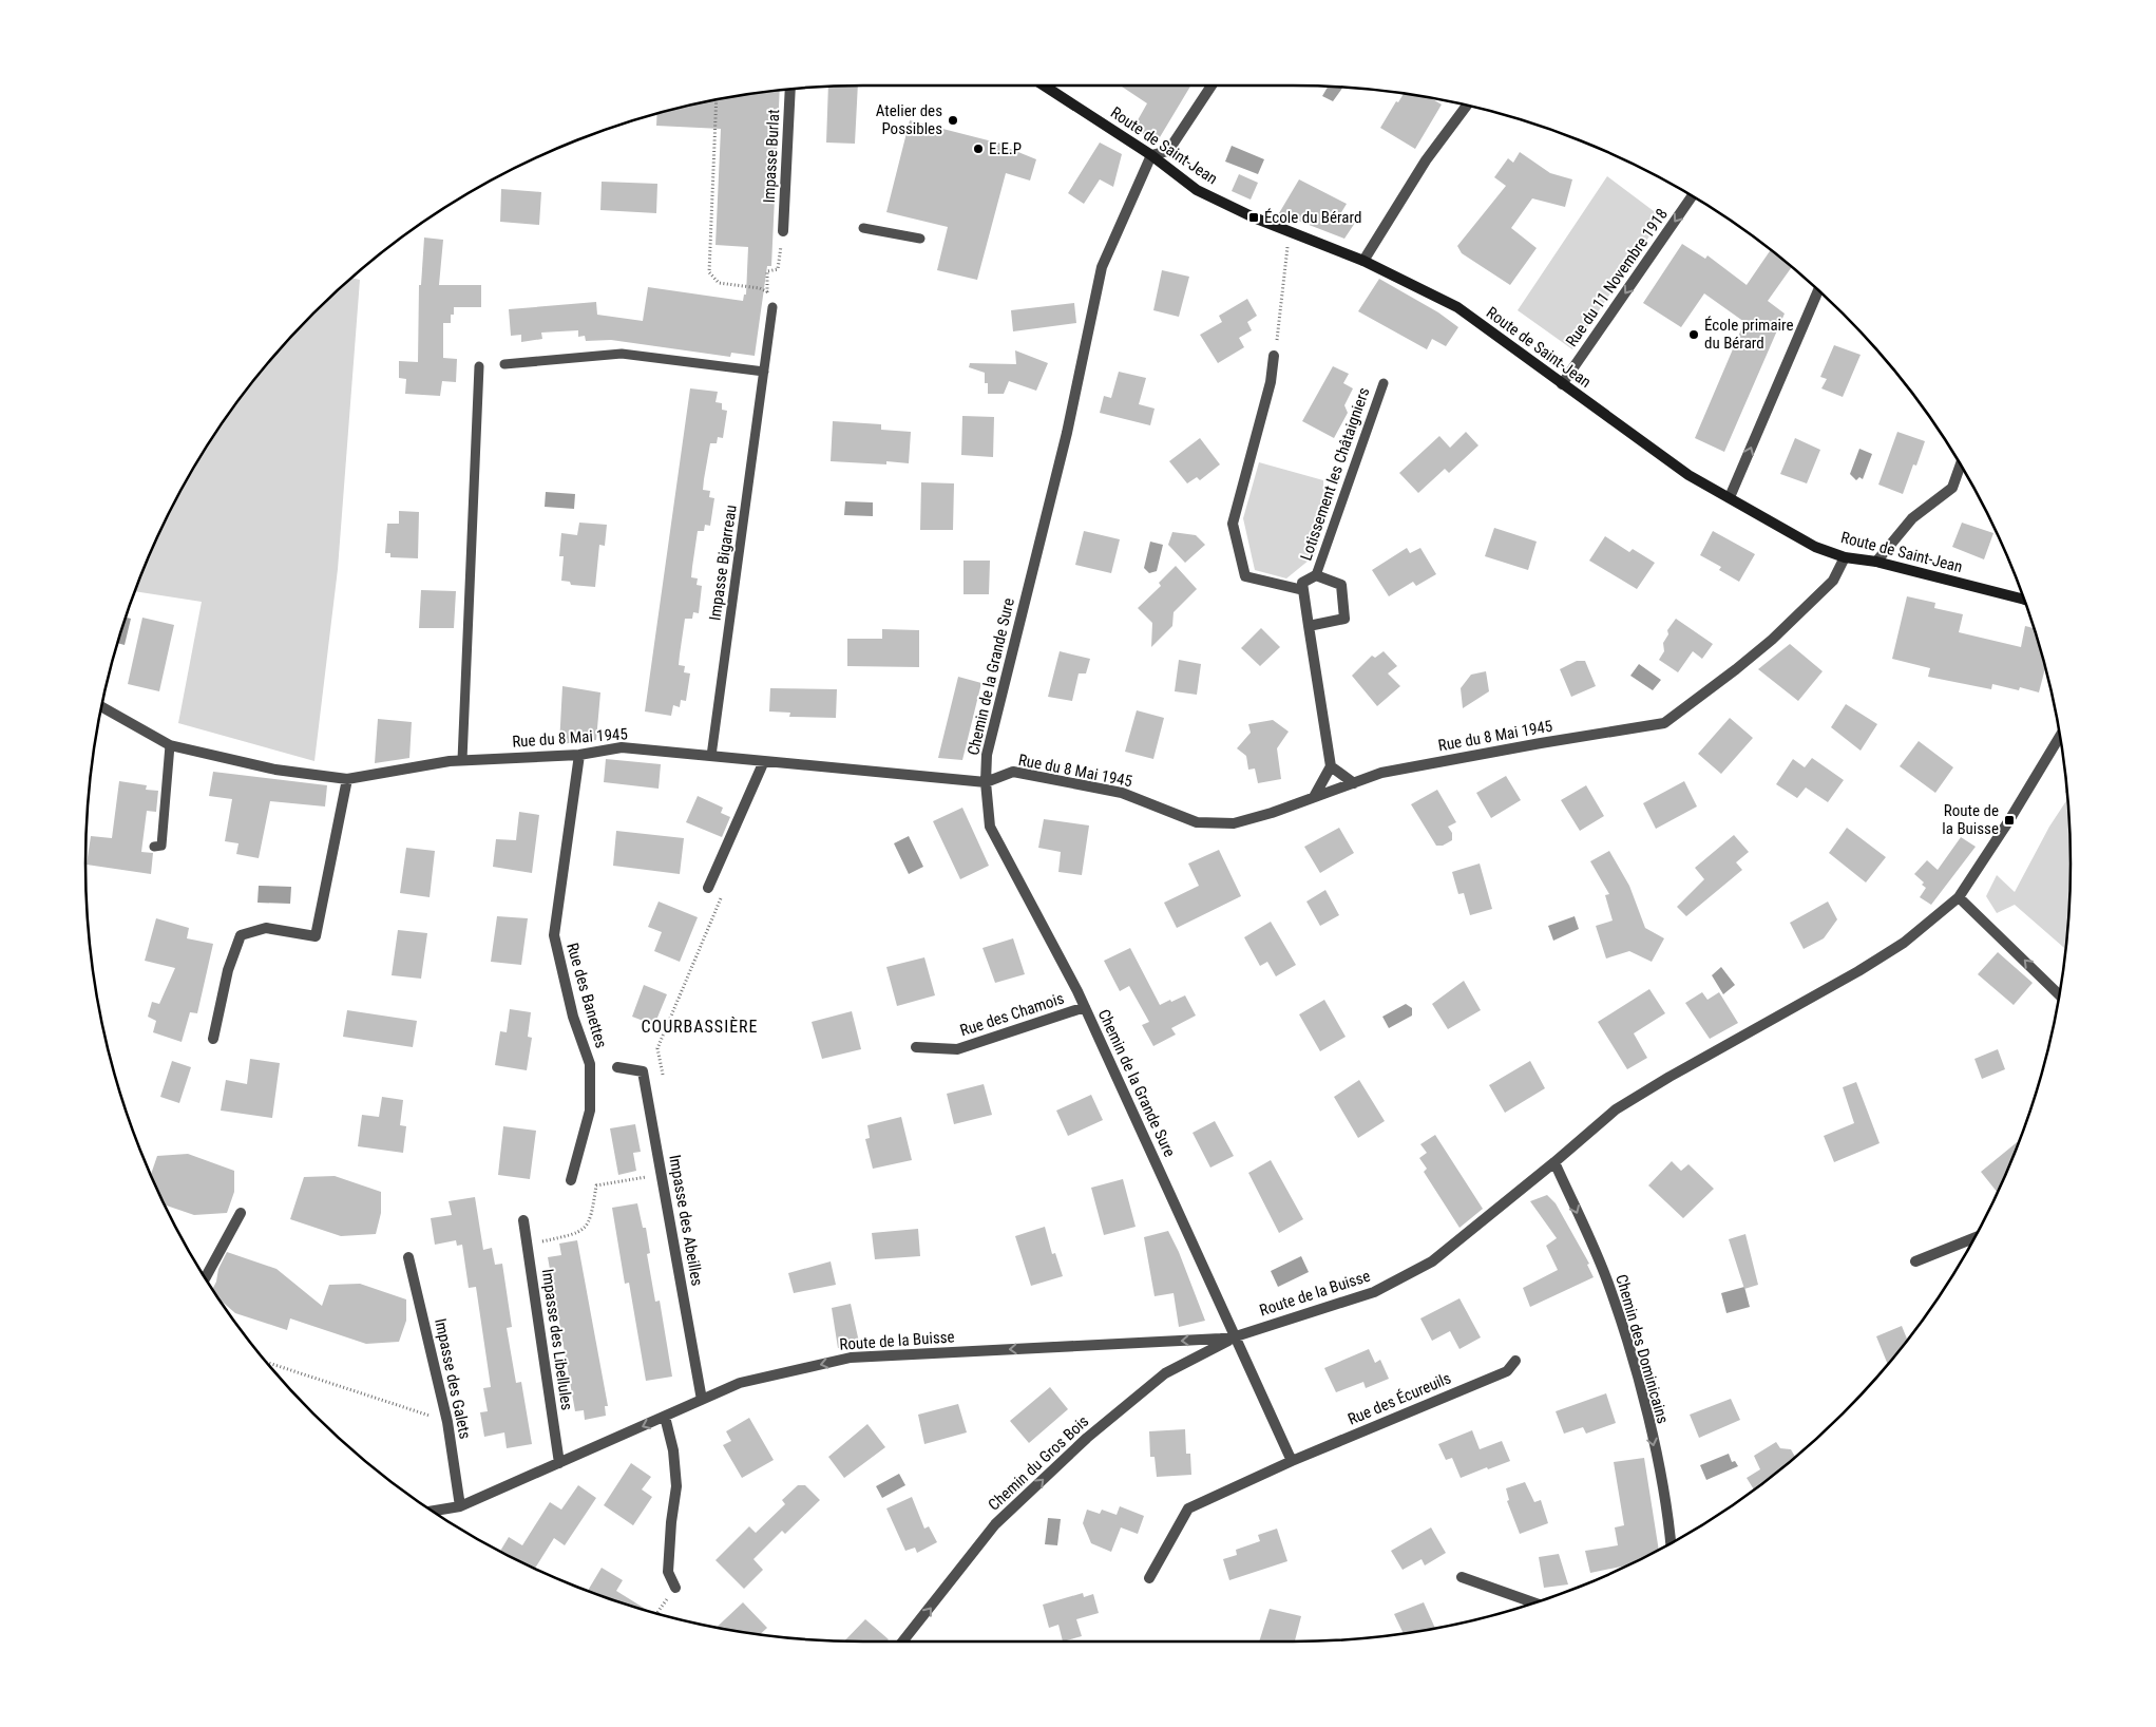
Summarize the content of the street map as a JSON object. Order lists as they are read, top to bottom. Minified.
{"streets":{"main road":["Route de Saint-Jean"],"street":["Impasse Burlat","Rue du 11 Novembre 1918","Lotissement les Châtaigniers","Chemin de la Grande Sure","Rue du 8 Mai 1945","Rue des Banettes","Rue des Chamois","Impasse des Abeilles","Route de la Buisse","Impasse des Libellules","Chemin des Dominicains","Impasse des Galets","Rue des Écureuils","Chemin du Gros Bois"],"lane":["Impasse Bigarreau"]},"crossings":[["Route de Saint-Jean","Rue du 11 Novembre 1918"],["Route de Saint-Jean","Chemin de la Grande Sure"],["Route de Saint-Jean","Rue du 8 Mai 1945"],["Impasse Bigarreau","Rue du 8 Mai 1945"],["Chemin de la Grande Sure","Rue du 8 Mai 1945"],["Chemin de la Grande Sure","Rue des Chamois"],["Chemin de la Grande Sure","Route de la Buisse"],["Chemin de la Grande Sure","Chemin du Gros Bois"],["Rue du 8 Mai 1945","Rue des Banettes"],["Impasse des Abeilles","Route de la Buisse"],["Route de la Buisse","Impasse des Libellules"],["Route de la Buisse","Chemin des Dominicains"],["Route de la Buisse","Impasse des Galets"],["Route de la Buisse","Chemin du Gros Bois"]],"one_way":["Rue du 11 Novembre 1918","Chemin des Dominicains","Chemin du Gros Bois"],"districts":["COURBASSIÈRE"],"places":{"other":["Atelier des Possibles","E.E.P","École primaire du Bérard"],"transit":["École du Bérard","Route de la Buisse"]}}
